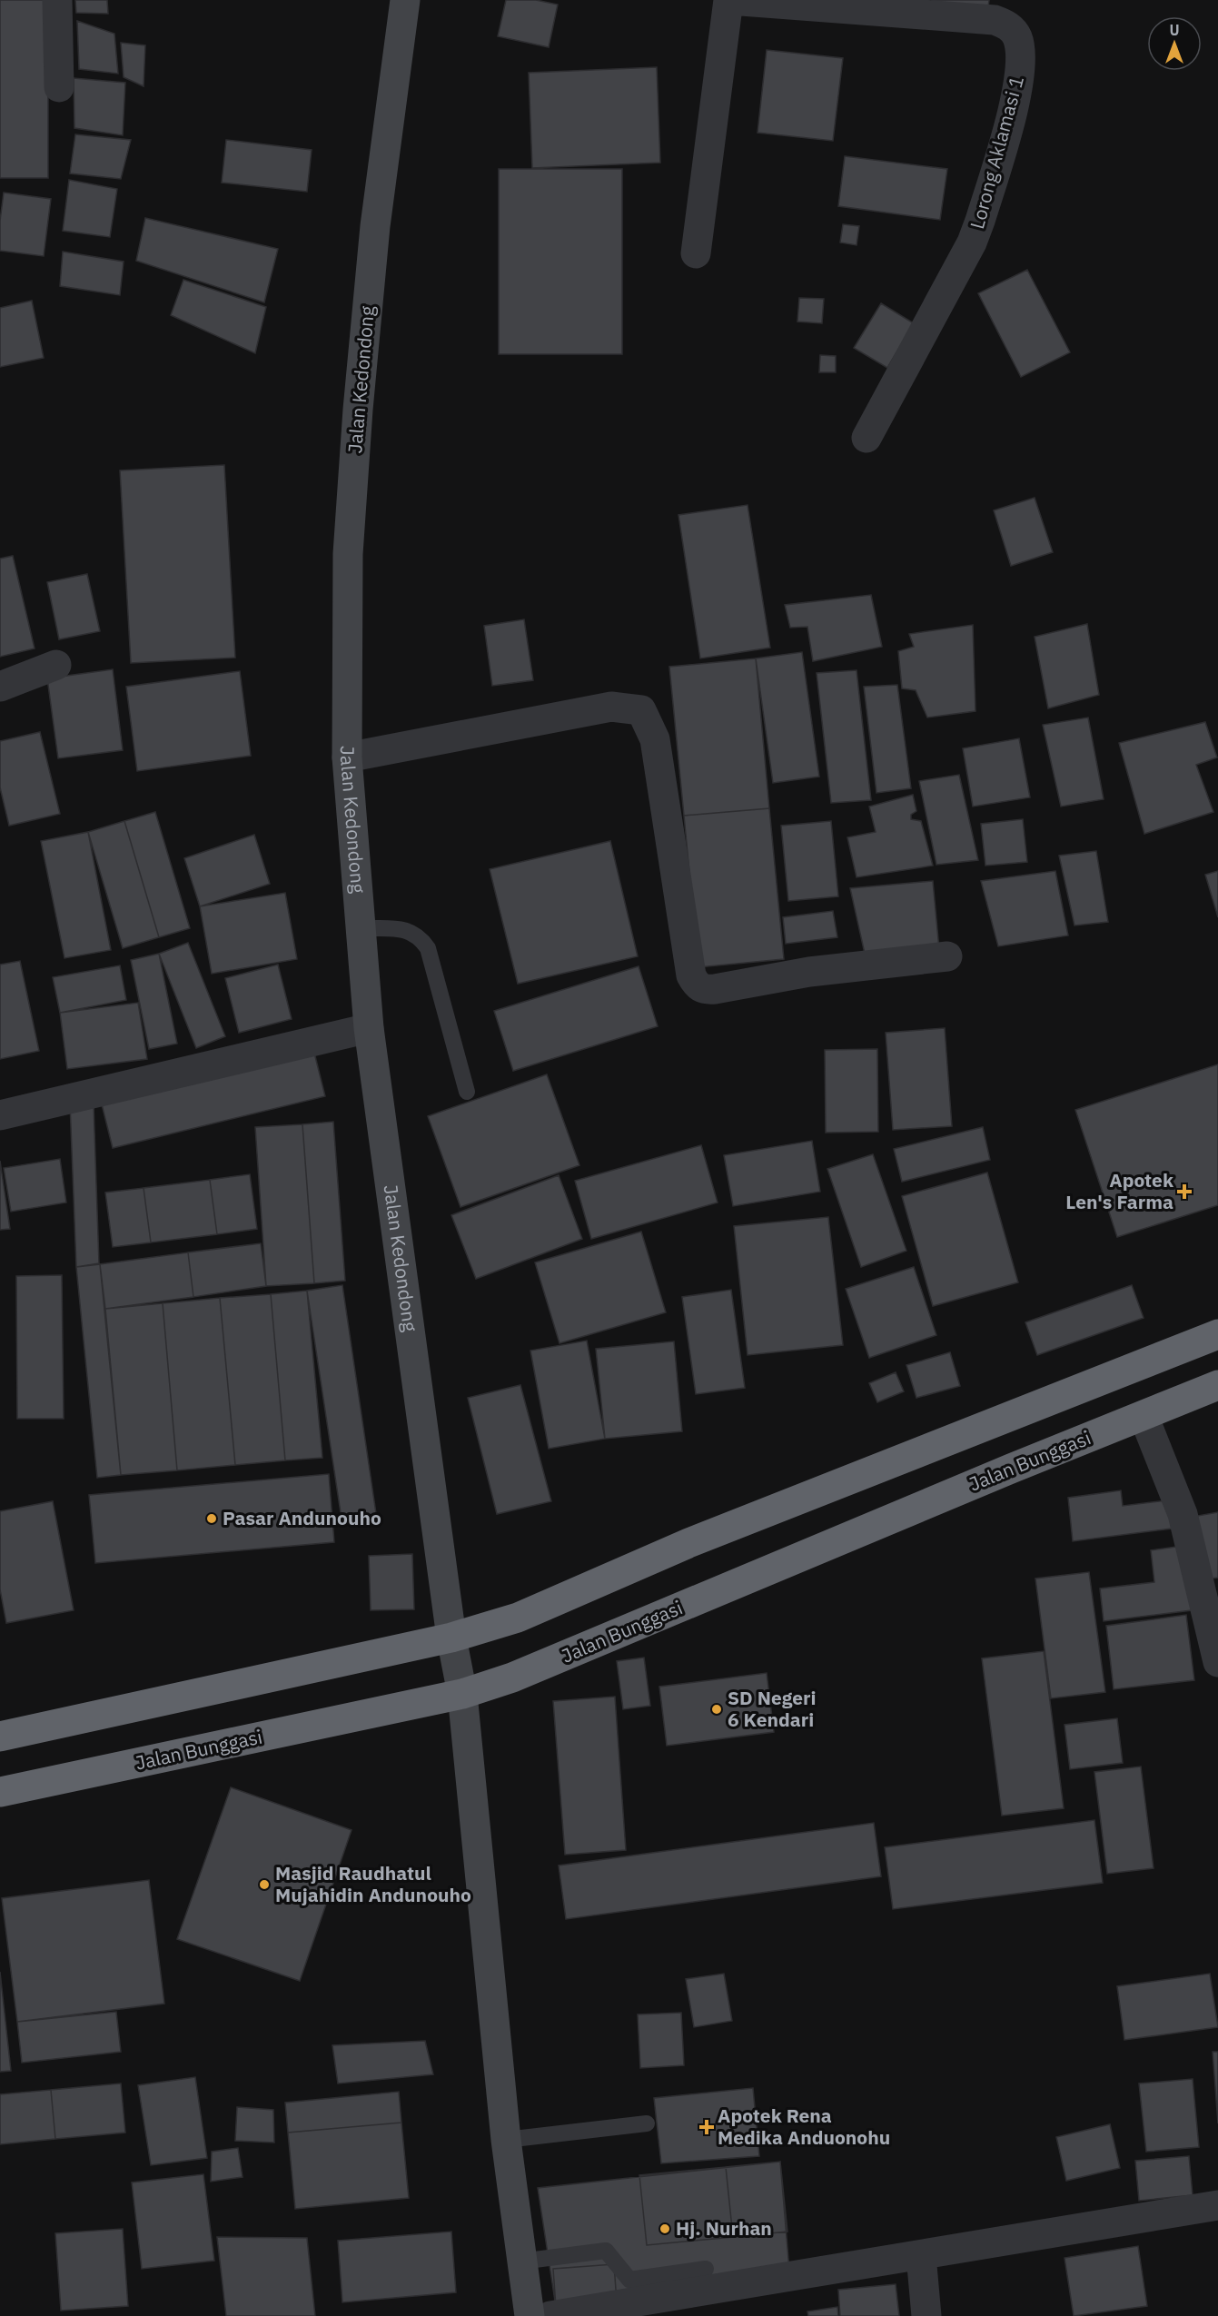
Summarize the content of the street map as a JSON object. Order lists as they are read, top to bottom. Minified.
{"streets":{"highway":["Jalan Bunggasi"],"street":["Lorong Aklamasi 1","Jalan Kedondong"]},"crossings":[["Jalan Kedondong","Jalan Bunggasi"]],"places":{"health":["Apotek Len's Farma","Apotek Rena Medika Anduonohu"],"other":["Pasar Andunouho","SD Negeri 6 Kendari","Masjid Raudhatul Mujahidin Andunouho","Hj. Nurhan"]},"north":"top"}
